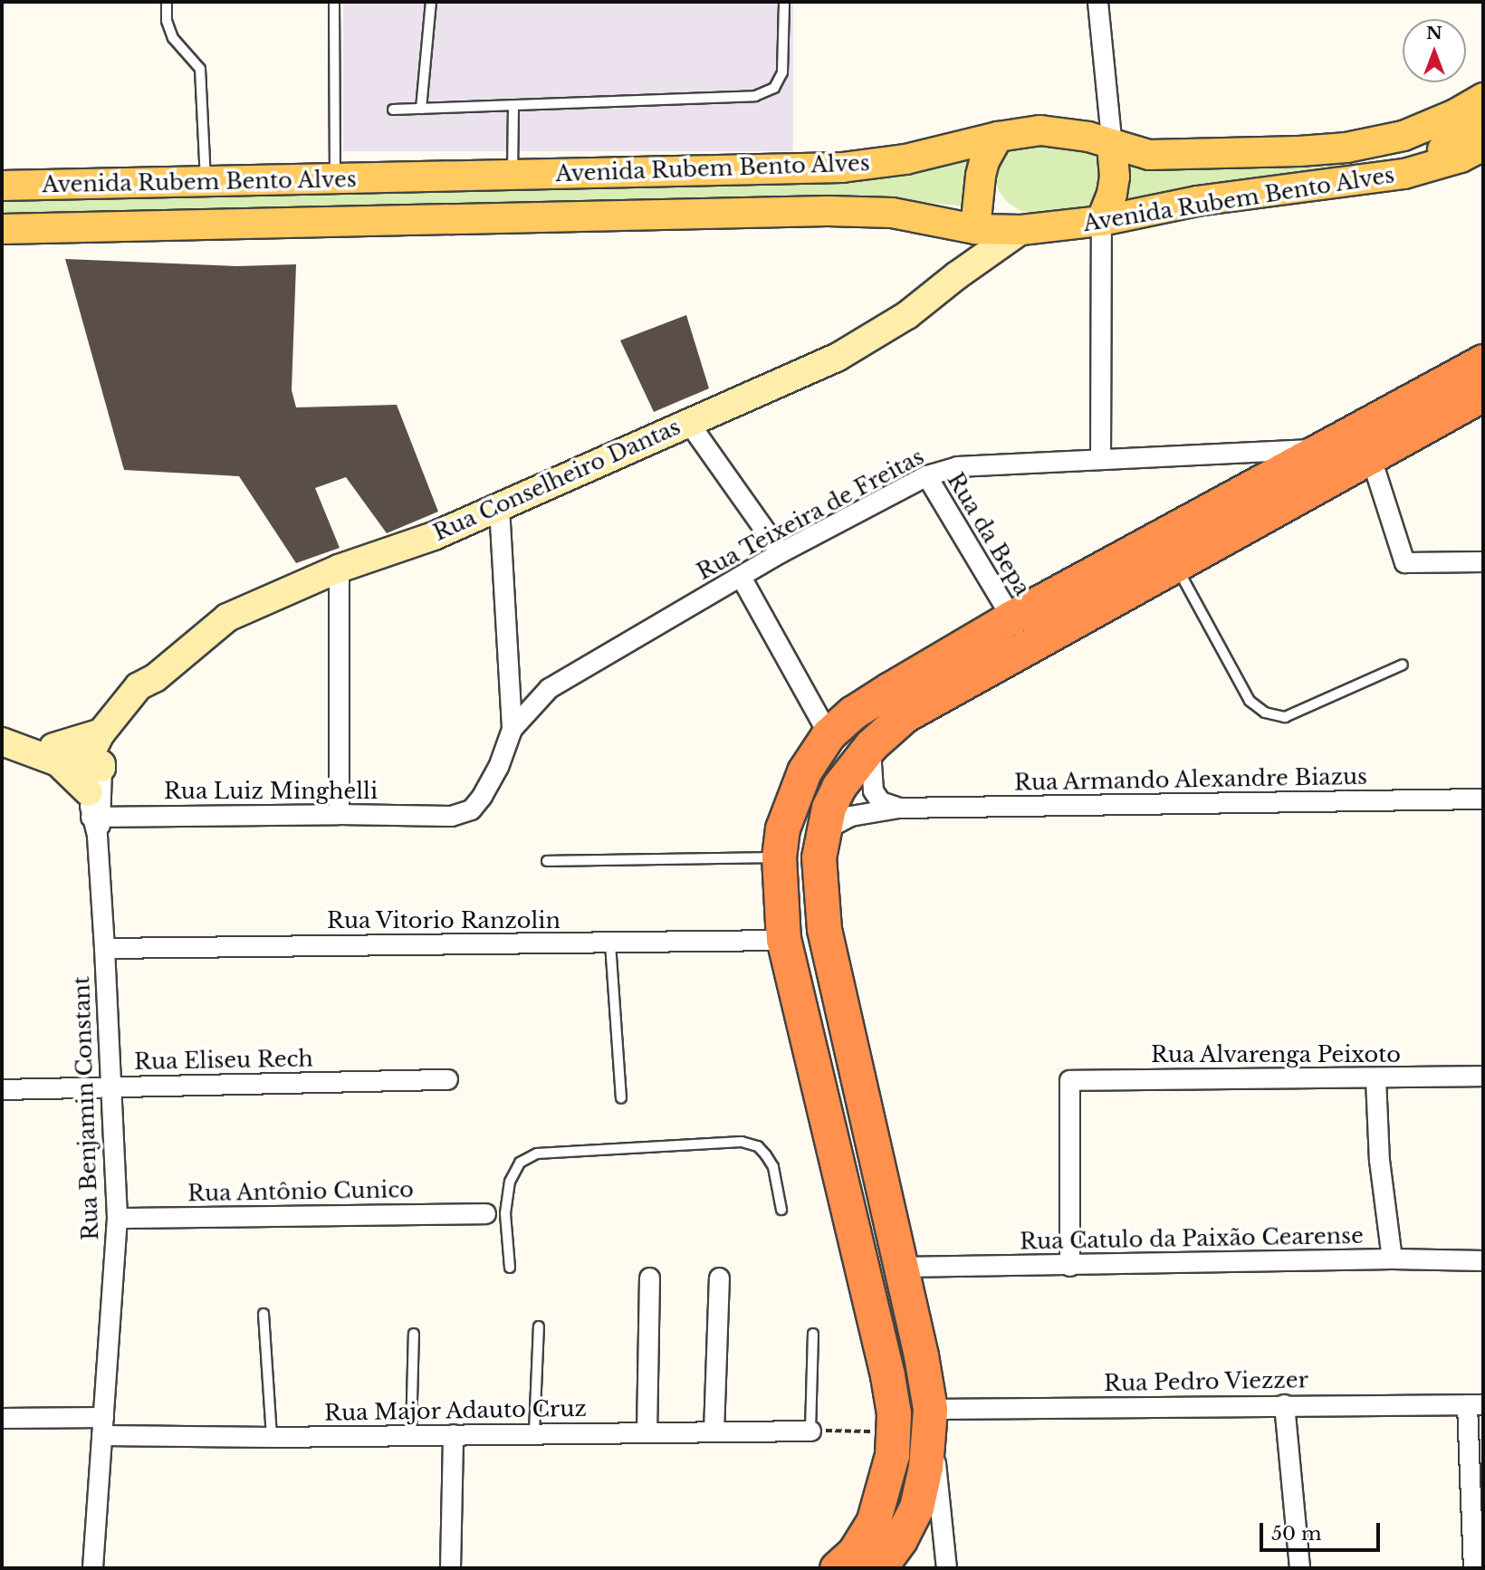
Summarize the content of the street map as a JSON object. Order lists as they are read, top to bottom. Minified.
{"streets":{"main road":["Avenida Rubem Bento Alves"],"street":["Rua Conselheiro Dantas","Rua Teixeira de Freitas","Rua da Bepa","Rua Armando Alexandre Biazus","Rua Luiz Minghelli","Rua Vitorio Ranzolin","Rua Alvarenga Peixoto","Rua Eliseu Rech","Rua Benjamin Constant","Rua Antônio Cunico","Rua Catulo da Paixão Cearense","Rua Pedro Viezzer","Rua Major Adauto Cruz"]},"crossings":[["Avenida Rubem Bento Alves","Rua Conselheiro Dantas"],["Rua Conselheiro Dantas","Rua Luiz Minghelli"],["Rua Conselheiro Dantas","Rua Benjamin Constant"],["Rua Teixeira de Freitas","Rua da Bepa"],["Rua Teixeira de Freitas","Rua Luiz Minghelli"],["Rua Luiz Minghelli","Rua Benjamin Constant"],["Rua Vitorio Ranzolin","Rua Benjamin Constant"],["Rua Alvarenga Peixoto","Rua Catulo da Paixão Cearense"],["Rua Eliseu Rech","Rua Benjamin Constant"],["Rua Benjamin Constant","Rua Antônio Cunico"],["Rua Benjamin Constant","Rua Major Adauto Cruz"]],"scale_bar":"50 m","north":"top"}
